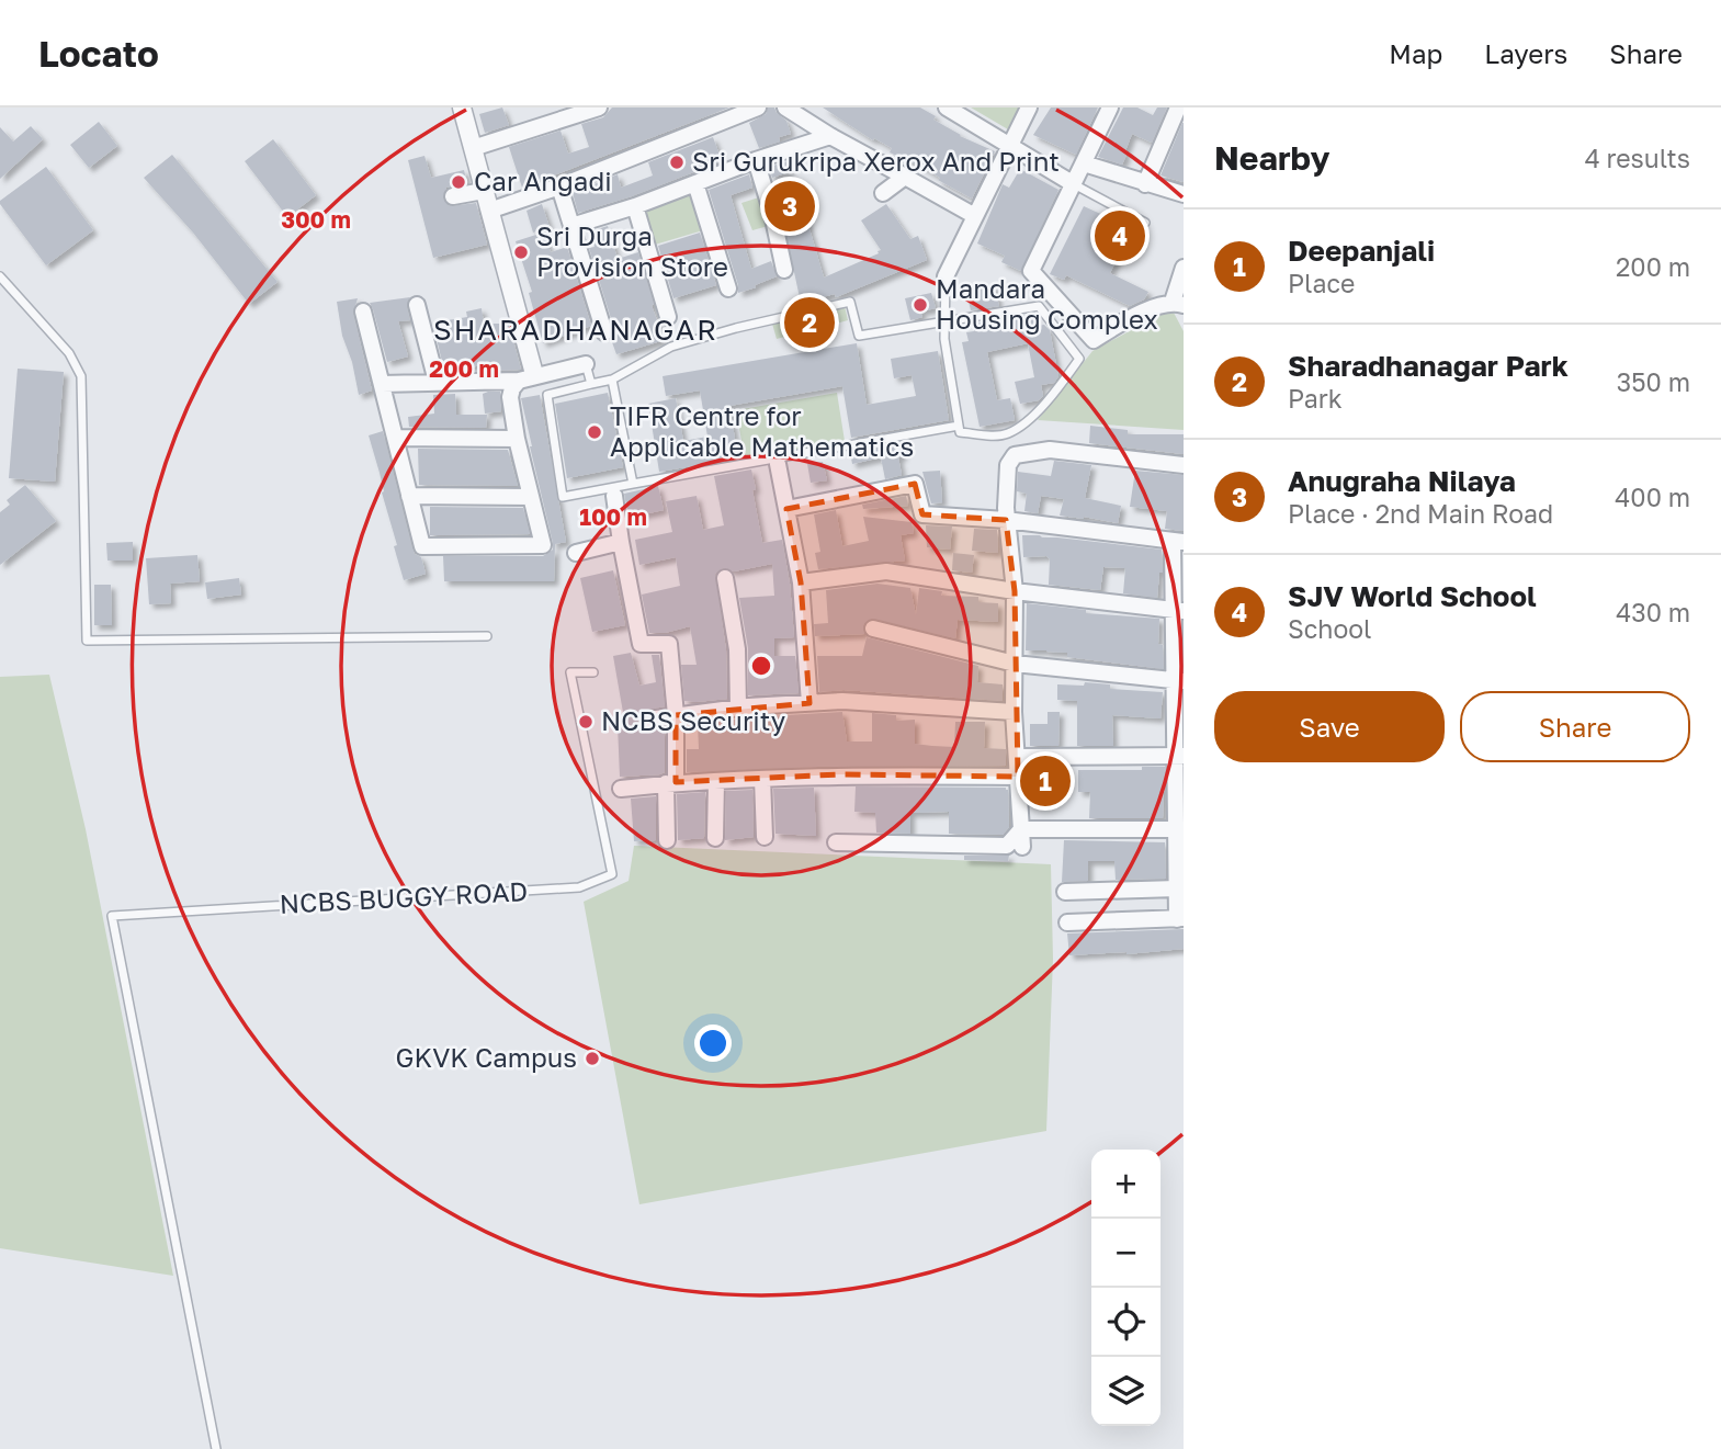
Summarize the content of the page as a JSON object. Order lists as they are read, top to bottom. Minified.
{"streets":{"lane":["NCBS BUGGY ROAD"]},"districts":["SHARADHANAGAR"],"places":["Sri Gurukripa Xerox And Print","Car Angadi","Sri Durga Provision Store","Mandara Housing Complex","TIFR Centre for Applicable Mathematics","NCBS Security","GKVK Campus"],"page":{"header":"Locato","nav":["Map","Layers","Share"],"heading":["Nearby","4 results"],"pins":["3","4","2","1"],"list":[{"mark":"1","name":"Deepanjali","note":"Place","value":"200 m"},{"mark":"2","name":"Sharadhanagar Park","note":"Park","value":"350 m"},{"mark":"3","name":"Anugraha Nilaya","note":"Place · 2nd Main Road","value":"400 m"},{"mark":"4","name":"SJV World School","note":"School","value":"430 m"}],"buttons":["Save","Share"],"map_buttons":["+","−"]},"rings":["300 m","200 m","100 m"]}
